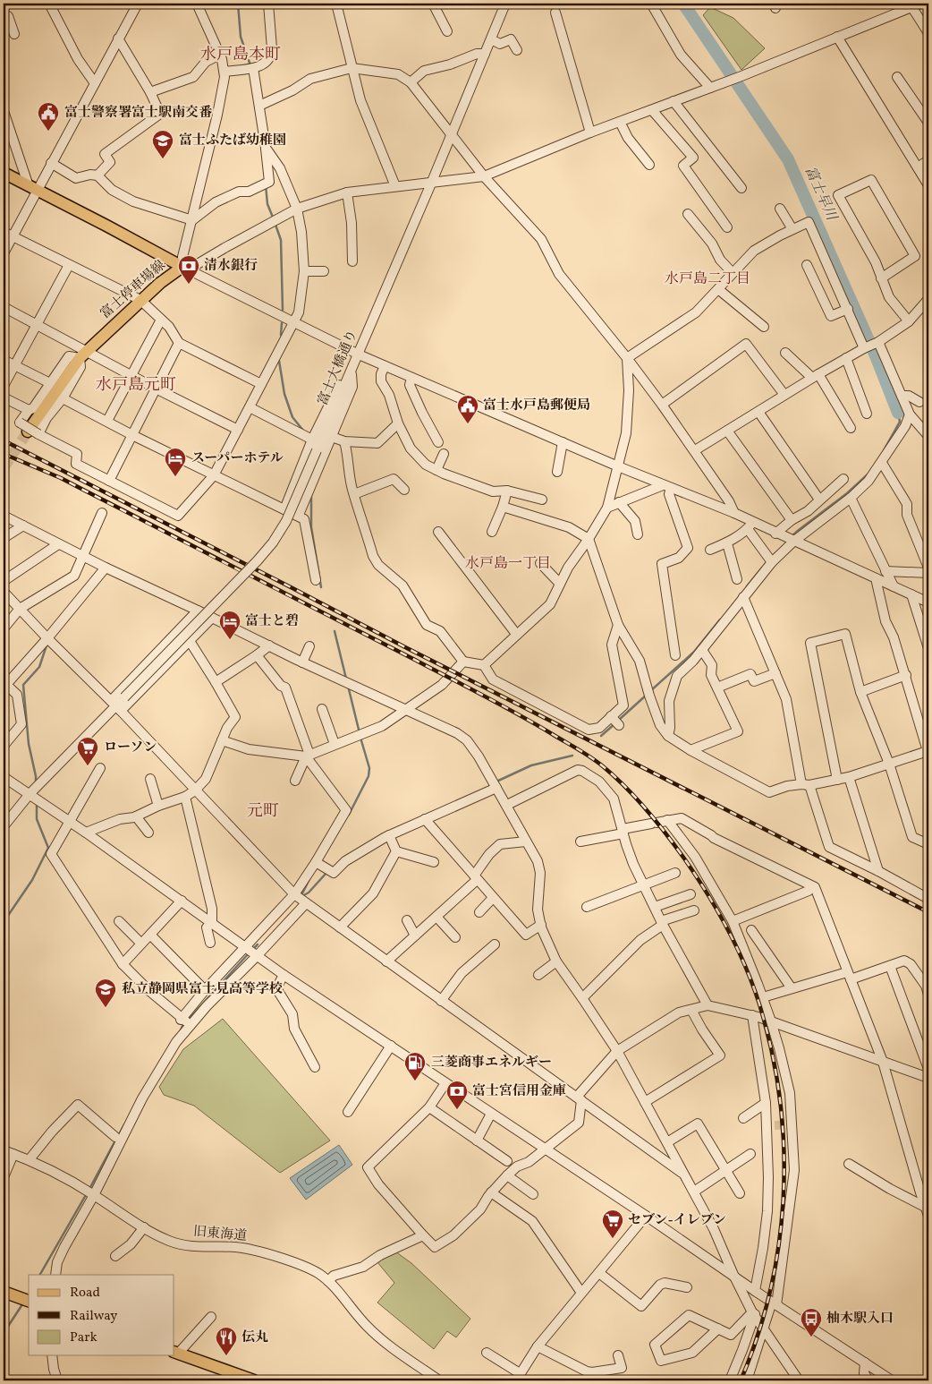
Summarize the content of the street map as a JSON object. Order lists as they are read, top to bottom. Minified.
{"streets":{"main road":["富士停車場線"],"street":["富士大橋通り","旧東海道"]},"districts":["水戸島本町","水戸島二丁目","水戸島元町","水戸島一丁目","元町"],"water":["富士早川"],"places":{"public building":["富士警察署富士駅南交番","富士水戸島郵便局"],"school or university":["富士ふたば幼稚園","私立静岡県富士見高等学校"],"bank":["清水銀行","富士宮信用金庫"],"hotel":["スーパーホテル","富士と碧"],"supermarket":["ローソン","セブン-イレブン"],"fuel station":["三菱商事エネルギー"],"bus stop":["柚木駅入口"],"restaurant":["伝丸"]},"legend":["Road","Railway","Park"]}
